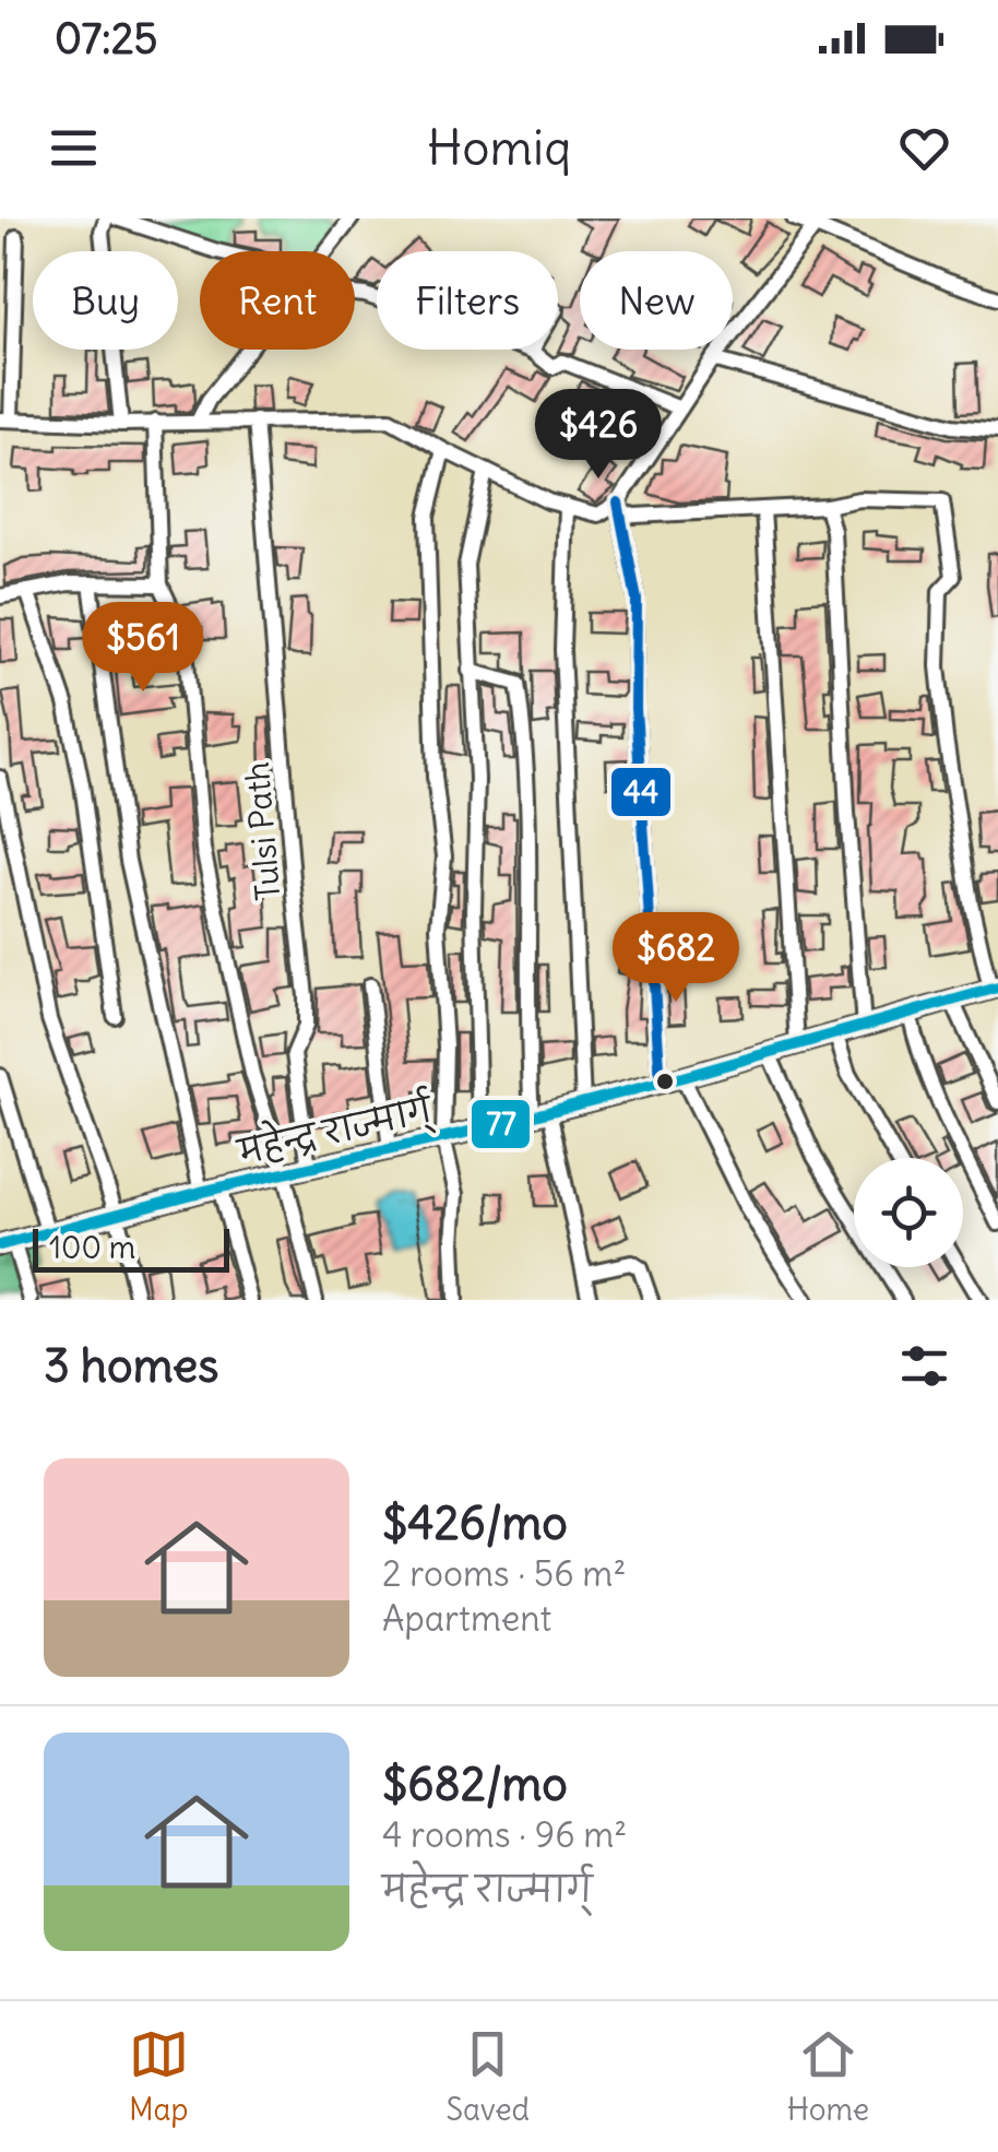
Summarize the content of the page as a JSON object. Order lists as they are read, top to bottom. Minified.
{"streets":{"highway":["महेन्द्र राज्मार्ग्"],"street":["Tulsi Path"]},"crossings":[["Tulsi Path","महेन्द्र राज्मार्ग्"]],"lines":["transit line 44","transit line 77"],"scale_bar":"100 m","page":{"status":"07:25","header":"Homiq","chip":["Buy","Rent","Filters","New"],"price":["$426","$561","$682"],"scale":"100 m","heading":"3 homes","list":[{"name":"$426/mo","note":"2 rooms · 56 m² · Apartment"},{"name":"$682/mo","note":"4 rooms · 96 m² · महेन्द्र राज्मार्ग्"}],"tabs":["Map","Saved","Home"]}}
